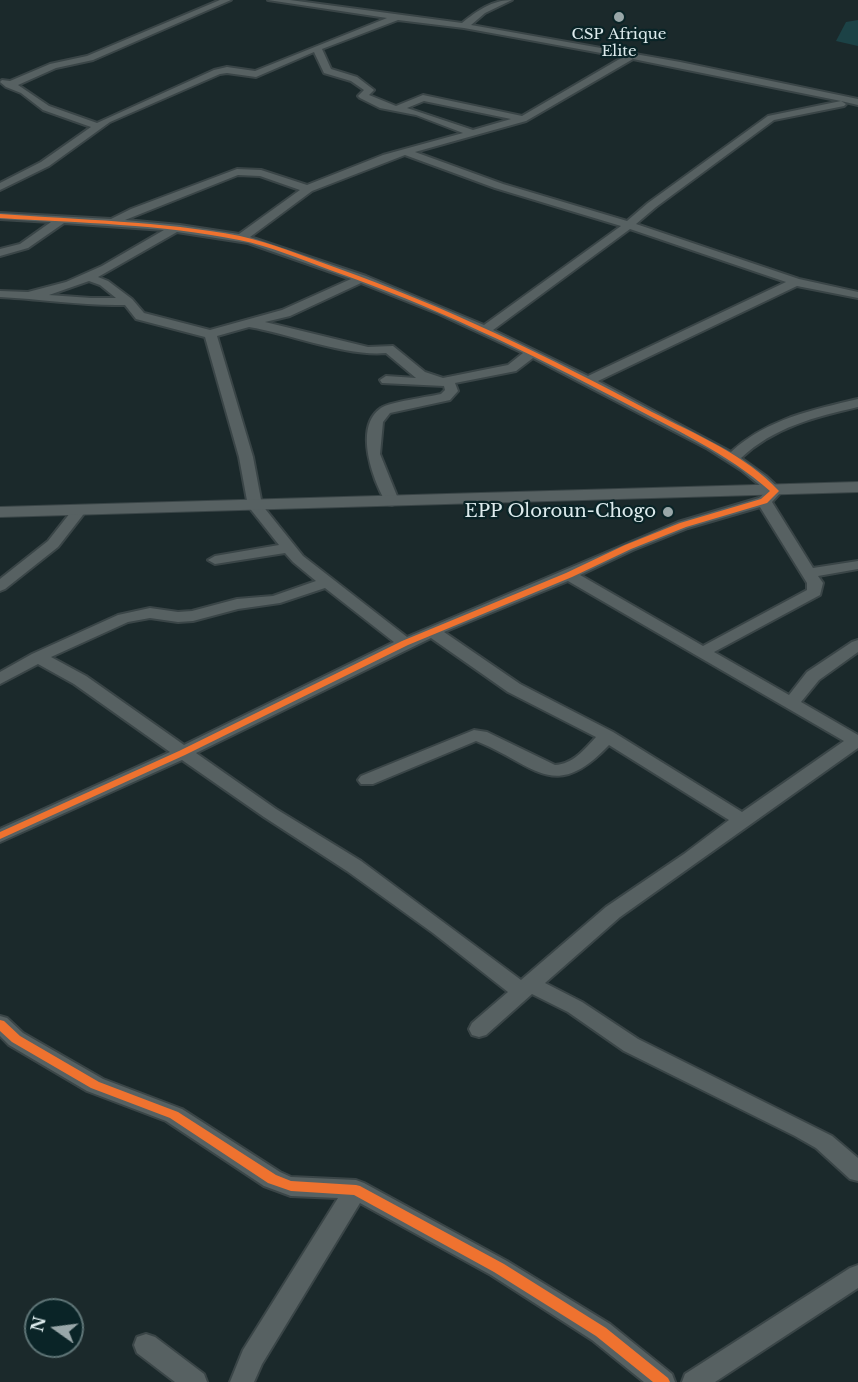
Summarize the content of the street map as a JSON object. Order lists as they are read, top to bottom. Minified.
{"places":["CSP Afrique Elite","EPP Oloroun-Chogo"],"north":"left"}
